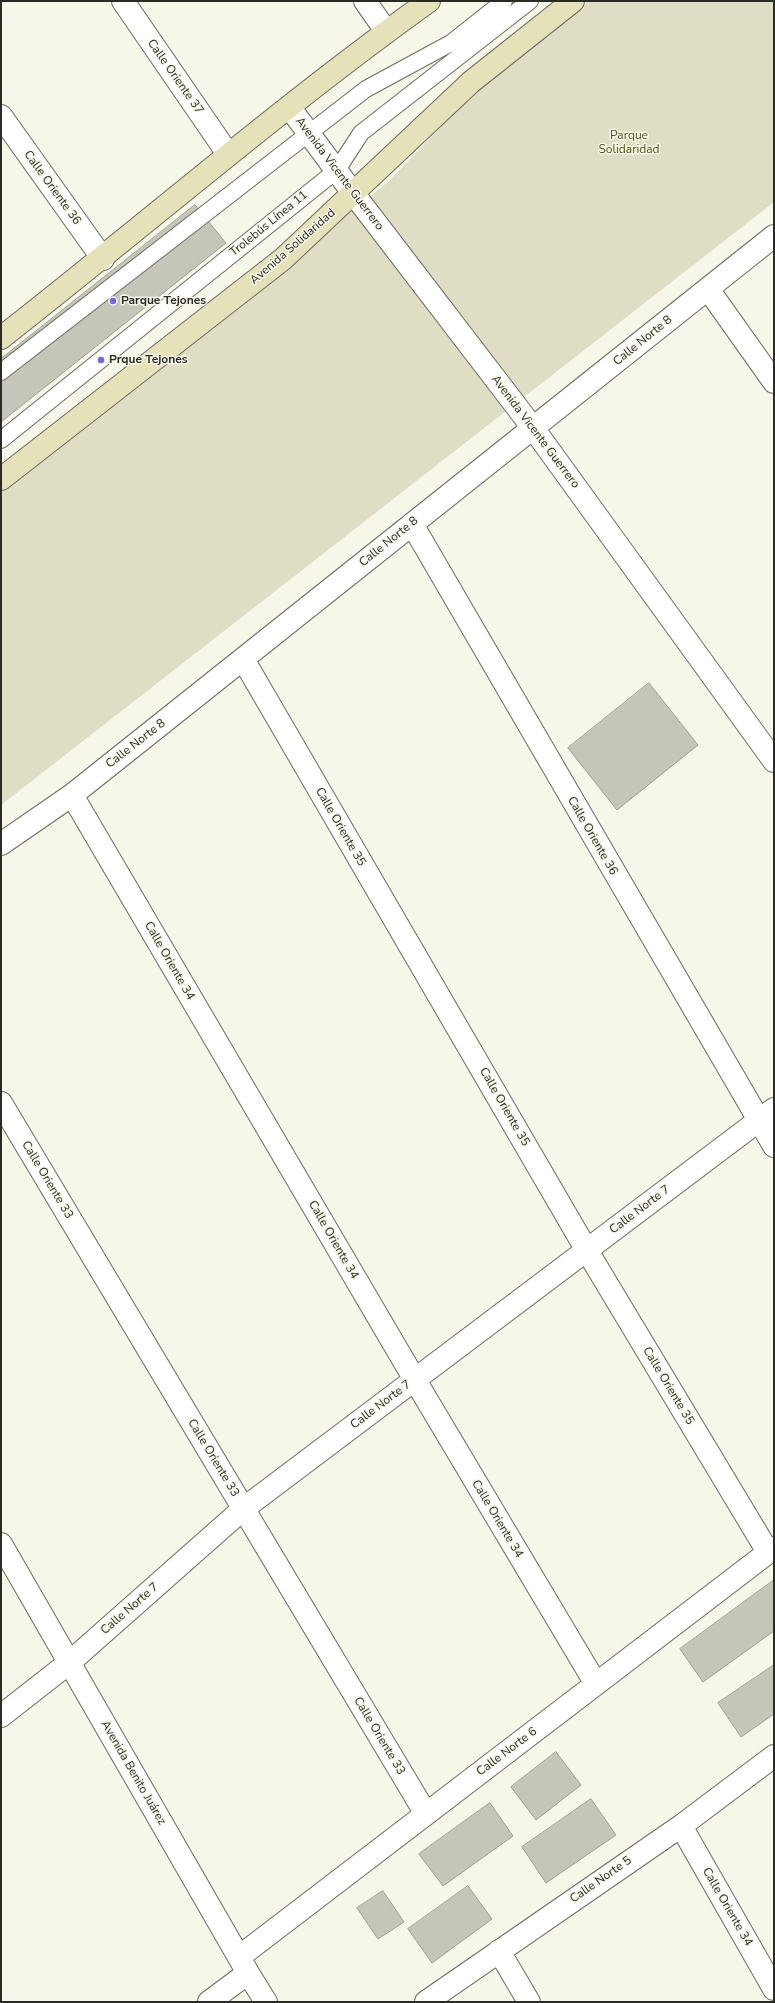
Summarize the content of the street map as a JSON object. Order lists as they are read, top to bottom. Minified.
{"streets":{"street":["Calle Oriente 37","Avenida Vicente Guerrero","Calle Oriente 36","Avenida Solidaridad","Calle Norte 8","Calle Oriente 35","Calle Oriente 34","Calle Oriente 33","Calle Norte 7","Calle Norte 6","Avenida Benito Juárez","Calle Norte 5"],"lane":["Trolebús Línea 11"]},"crossings":[["Avenida Vicente Guerrero","Trolebús Línea 11"],["Avenida Vicente Guerrero","Avenida Solidaridad"],["Avenida Vicente Guerrero","Calle Norte 8"],["Calle Oriente 36","Calle Norte 8"],["Calle Oriente 36","Calle Norte 7"],["Calle Norte 8","Calle Oriente 35"],["Calle Norte 8","Calle Oriente 34"],["Calle Oriente 35","Calle Norte 7"],["Calle Oriente 35","Calle Norte 6"],["Calle Oriente 34","Calle Norte 7"],["Calle Oriente 34","Calle Norte 6"],["Calle Oriente 34","Calle Norte 5"],["Calle Oriente 33","Calle Norte 7"],["Calle Oriente 33","Calle Norte 6"],["Calle Norte 7","Avenida Benito Juárez"],["Calle Norte 6","Avenida Benito Juárez"]],"parks":["Parque Solidaridad"],"places":["Parque Tejones","Prque Tejones"]}
